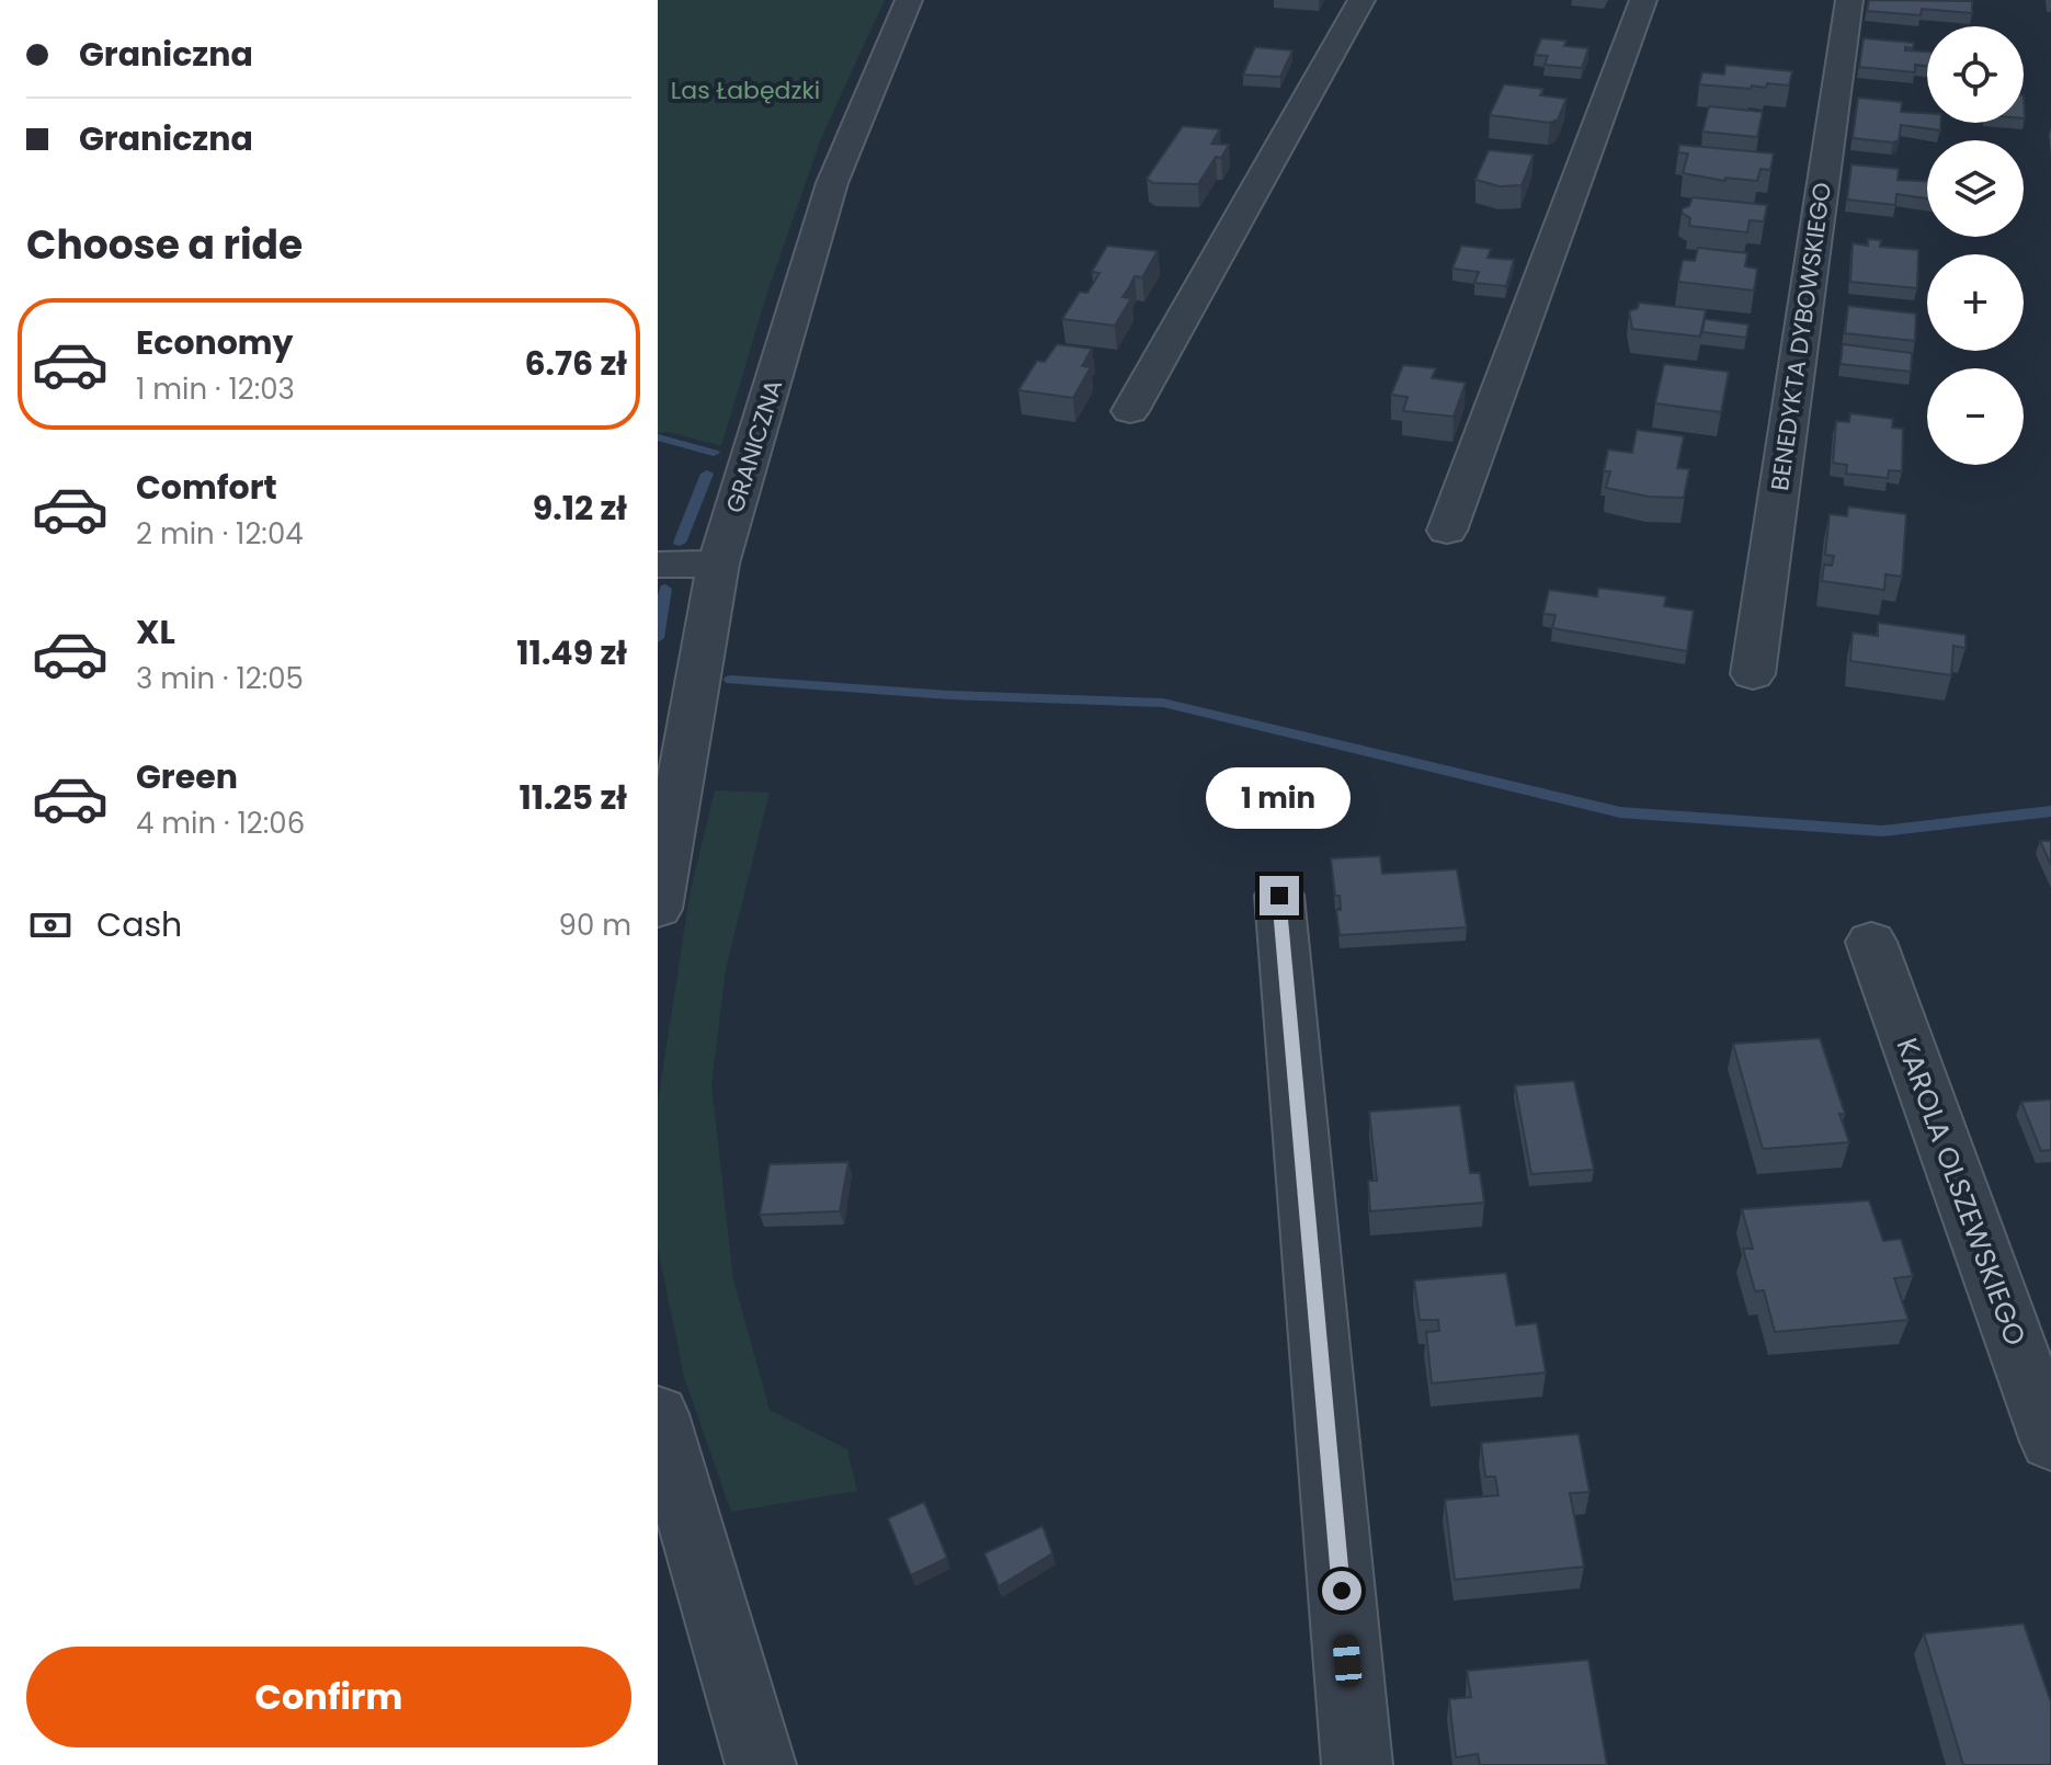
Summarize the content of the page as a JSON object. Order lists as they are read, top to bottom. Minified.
{"streets":{"street":["BENEDYKTA DYBOWSKIEGO","GRANICZNA","KAROLA OLSZEWSKIEGO"]},"parks":["Las Łabędzki"],"page":{"banner":["Graniczna","Graniczna"],"map_buttons":["+","−"],"heading":"Choose a ride","list":[{"name":"Economy","note":"1 min · 12:03","value":"6.76 zł"},{"name":"Comfort","note":"2 min · 12:04","value":"9.12 zł"},{"name":"XL","note":"3 min · 12:05","value":"11.49 zł"},{"name":"Green","note":"4 min · 12:06","value":"11.25 zł"}],"bubble":"1 min","pay":["Cash","90 m"],"buttons":"Confirm"}}
